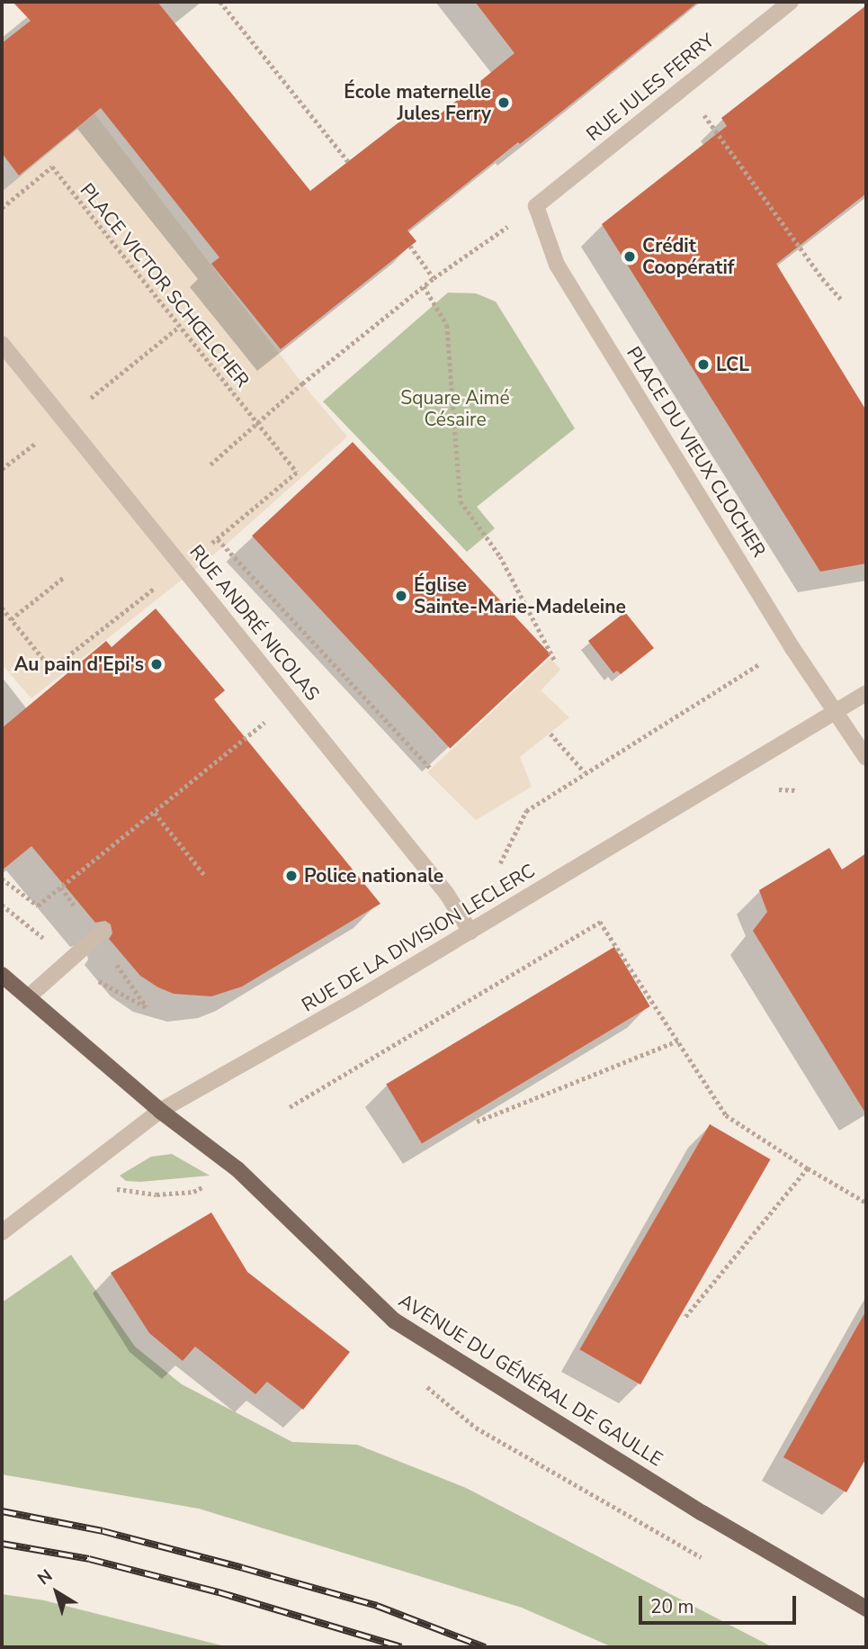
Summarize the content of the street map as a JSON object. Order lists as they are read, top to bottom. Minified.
{"streets":{"main road":["AVENUE DU GÉNÉRAL DE GAULLE"],"street":["RUE JULES FERRY","PLACE DU VIEUX CLOCHER","RUE ANDRÉ NICOLAS","RUE DE LA DIVISION LECLERC"],"path":["PLACE VICTOR SCHŒLCHER"]},"crossings":[["RUE JULES FERRY","PLACE DU VIEUX CLOCHER"],["PLACE DU VIEUX CLOCHER","RUE DE LA DIVISION LECLERC"],["RUE ANDRÉ NICOLAS","RUE DE LA DIVISION LECLERC"],["RUE DE LA DIVISION LECLERC","AVENUE DU GÉNÉRAL DE GAULLE"]],"parks":["Square Aimé Césaire"],"places":["École maternelle Jules Ferry","Crédit Coopératif","LCL","Église Sainte-Marie-Madeleine","Au pain d'Epi's","Police nationale"],"scale_bar":"20 m","north":"top left"}
